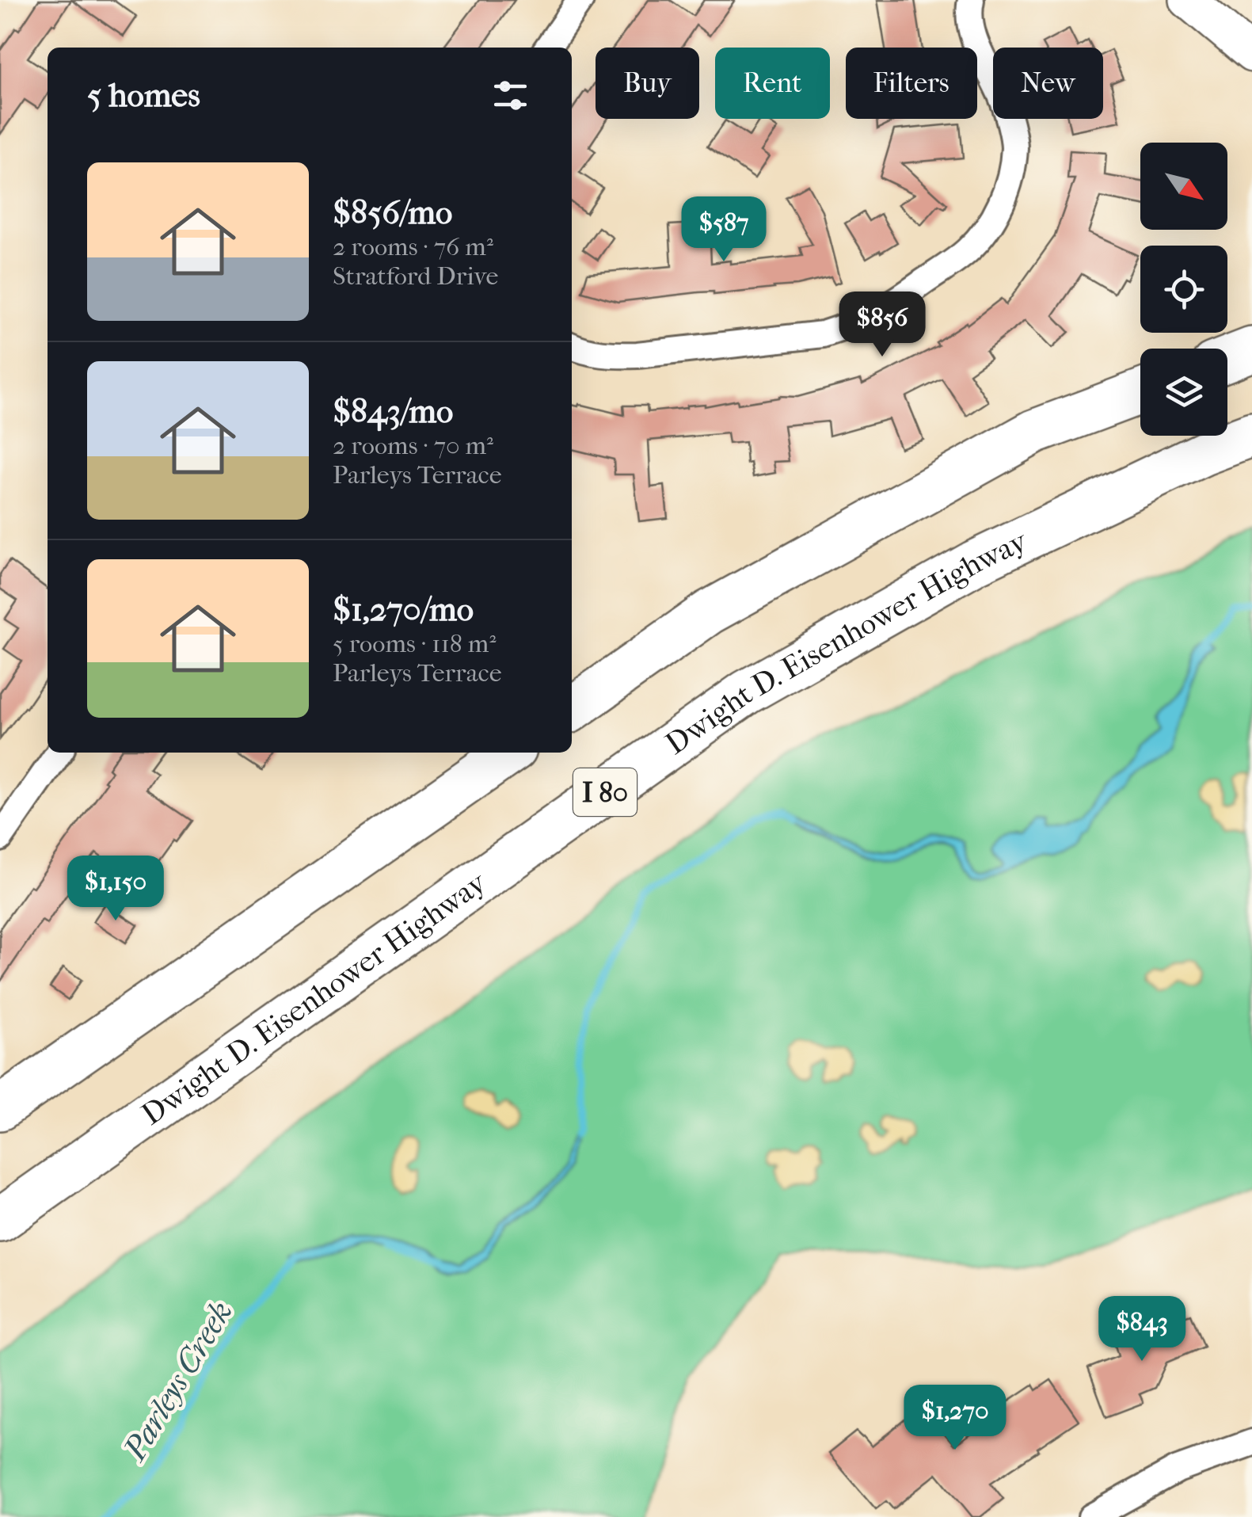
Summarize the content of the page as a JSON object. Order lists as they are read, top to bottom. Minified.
{"streets":{"highway":["Dwight D. Eisenhower Highway","I 80"]},"water":["Parleys Creek"],"north":"bottom right","page":{"chip":["Buy","Rent","Filters","New"],"heading":"5 homes","list":[{"name":"$856/mo","note":"2 rooms · 76 m² · Stratford Drive"},{"name":"$843/mo","note":"2 rooms · 70 m² · Parleys Terrace"},{"name":"$1,270/mo","note":"5 rooms · 118 m² · Parleys Terrace"}],"price":["$587","$856","$1,150","$843","$1,270"]}}
